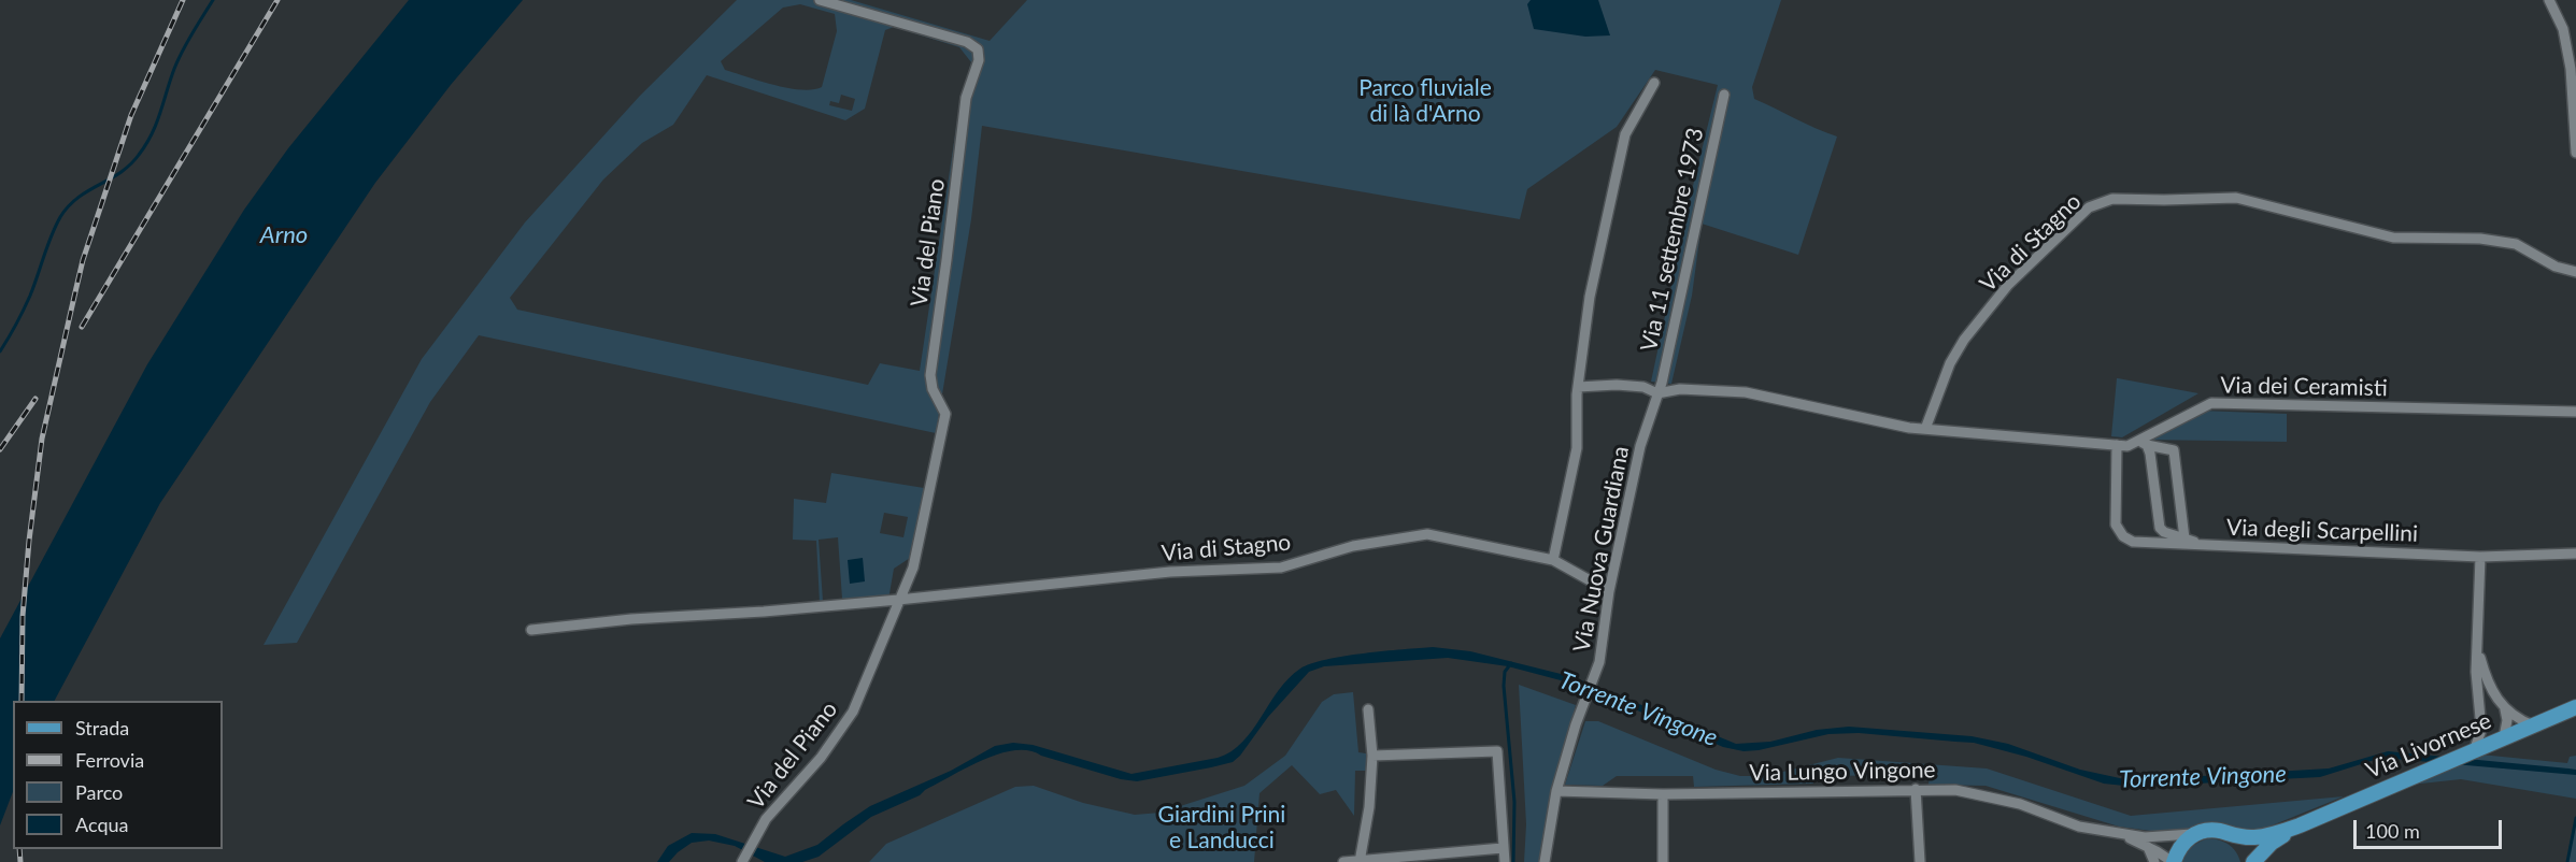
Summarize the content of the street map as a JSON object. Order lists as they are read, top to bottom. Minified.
{"streets":{"main road":["Via Livornese"],"street":["Via 11 settembre 1973","Via del Piano","Via di Stagno","Via dei Ceramisti","Via degli Scarpellini","Via Nuova Guardiana","Via Lungo Vingone"]},"crossings":[["Via 11 settembre 1973","Via Nuova Guardiana"],["Via del Piano","Via di Stagno"],["Via di Stagno","Via dei Ceramisti"],["Via di Stagno","Via Nuova Guardiana"],["Via dei Ceramisti","Via degli Scarpellini"],["Via Nuova Guardiana","Via Lungo Vingone"],["Via Livornese","Via Lungo Vingone"]],"water":["Arno","Torrente Vingone"],"parks":["Parco fluviale di là d'Arno","Giardini Prini e Landucci"],"legend":["Strada","Ferrovia","Parco","Acqua"],"scale_bar":"100 m"}
